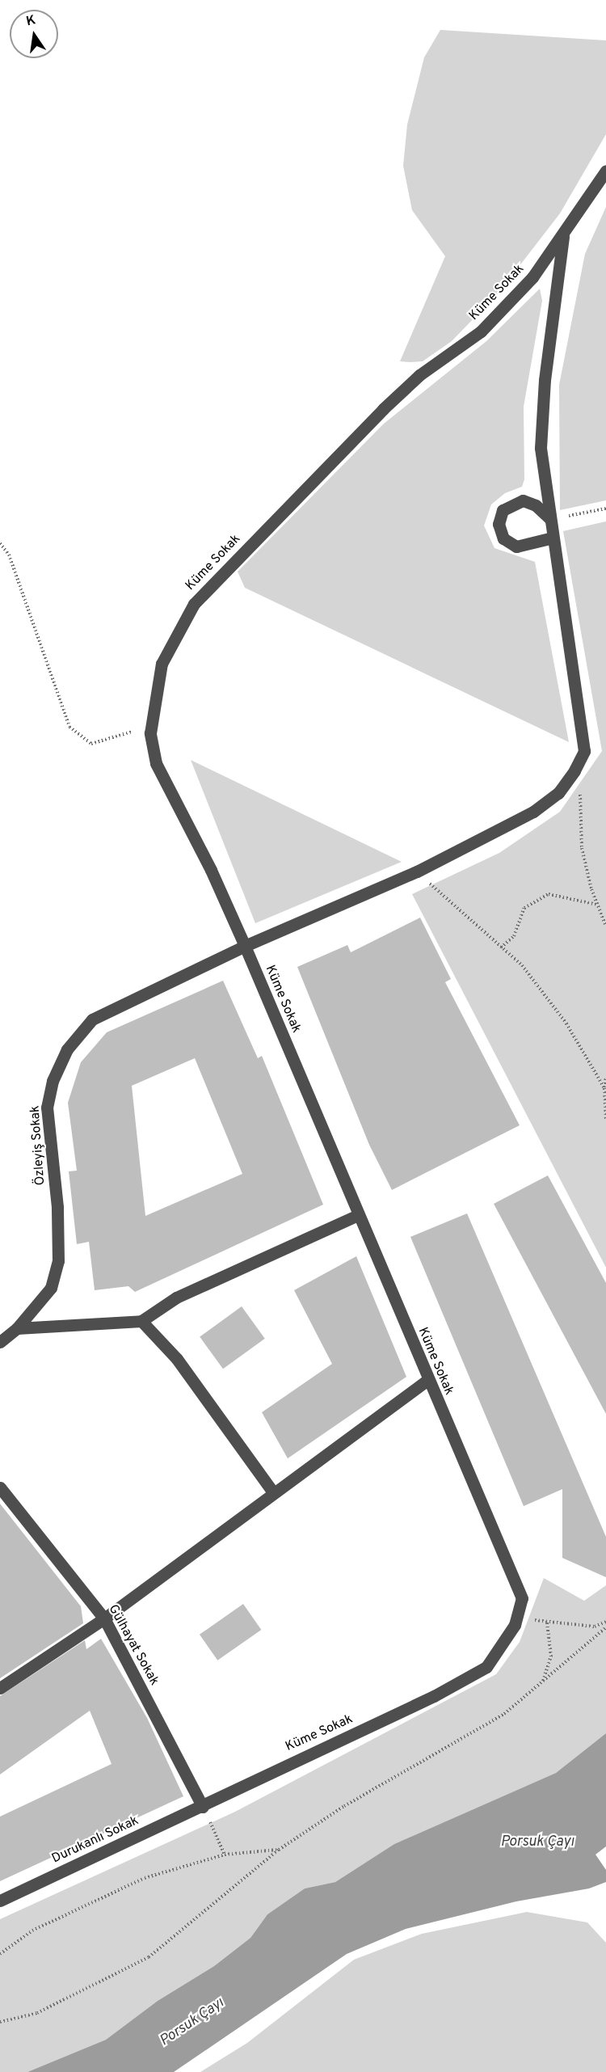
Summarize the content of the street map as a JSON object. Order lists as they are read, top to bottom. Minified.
{"streets":{"street":["Küme Sokak","Özleyiş Sokak","Gülhayat Sokak","Durukanlı Sokak"]},"crossings":[["Küme Sokak","Özleyiş Sokak"],["Küme Sokak","Gülhayat Sokak"],["Küme Sokak","Durukanlı Sokak"],["Gülhayat Sokak","Durukanlı Sokak"]],"water":["Porsuk Çayı"],"north":"top"}
